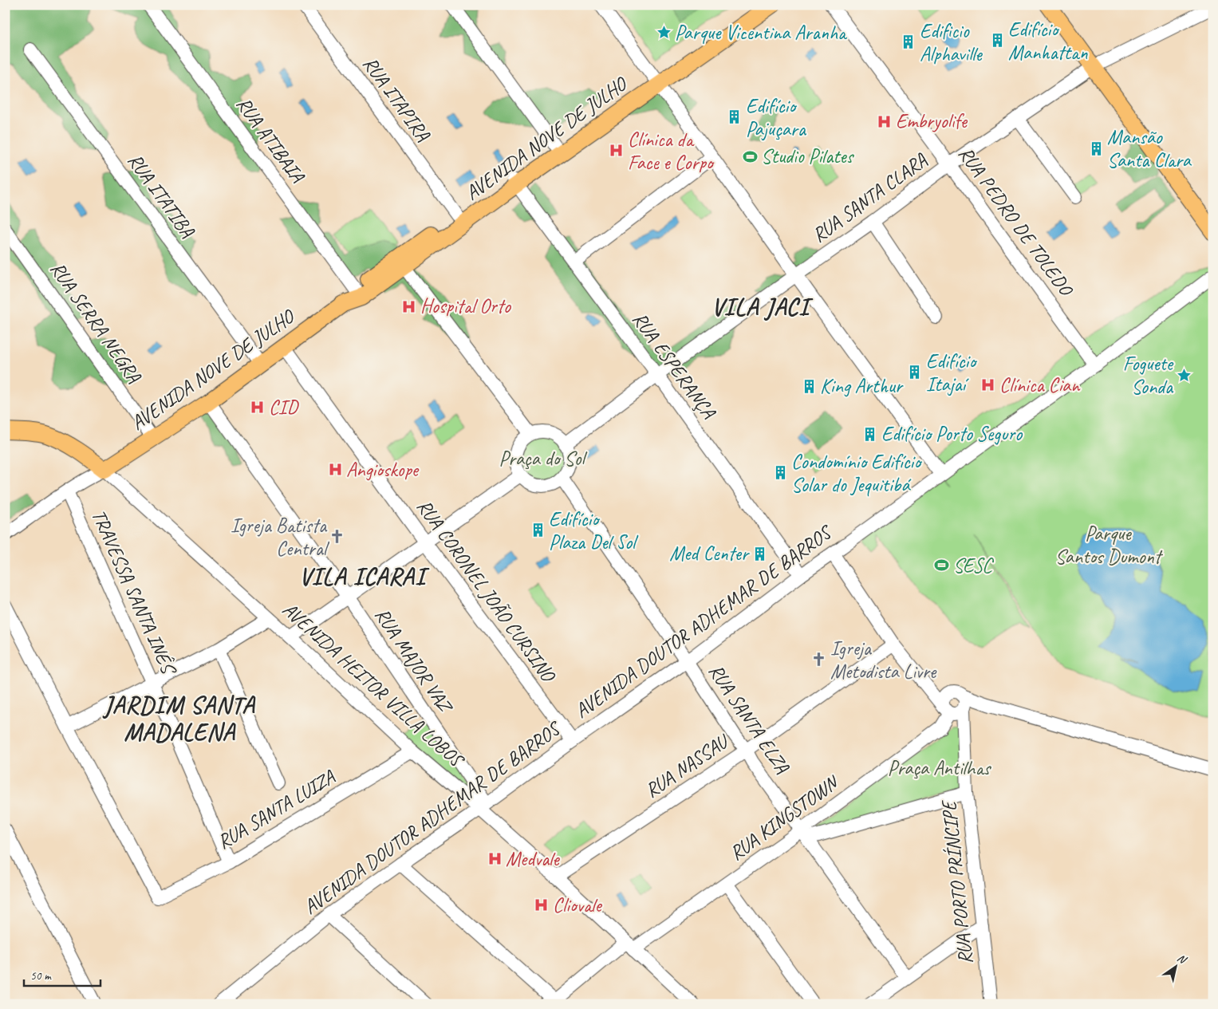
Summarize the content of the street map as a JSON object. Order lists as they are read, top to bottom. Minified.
{"streets":{"main road":["AVENIDA NOVE DE JULHO","AVENIDA HEITOR VILLA LOBOS"],"street":["RUA ITAPIRA","RUA ATIBAIA","RUA ITATIBA","RUA SANTA CLARA","RUA PEDRO DE TOLEDO","RUA SERRA NEGRA","RUA ESPERANÇA","RUA CORONEL JOÃO CURSINO","TRAVESSA SANTA INÊS","AVENIDA DOUTOR ADHEMAR DE BARROS","RUA MAJOR VAZ","RUA SANTA ELZA","RUA NASSAU","RUA SANTA LUIZA","RUA KINGSTOWN","RUA PORTO PRÍNCIPE"]},"crossings":[["RUA ITAPIRA","AVENIDA NOVE DE JULHO"],["AVENIDA NOVE DE JULHO","RUA ATIBAIA"],["AVENIDA NOVE DE JULHO","RUA ITATIBA"],["AVENIDA NOVE DE JULHO","RUA SERRA NEGRA"],["AVENIDA NOVE DE JULHO","RUA ESPERANÇA"],["AVENIDA NOVE DE JULHO","RUA CORONEL JOÃO CURSINO"],["AVENIDA NOVE DE JULHO","RUA MAJOR VAZ"],["AVENIDA NOVE DE JULHO","AVENIDA HEITOR VILLA LOBOS"],["RUA SANTA CLARA","RUA PEDRO DE TOLEDO"],["RUA SANTA CLARA","RUA ESPERANÇA"],["RUA SANTA CLARA","RUA SANTA ELZA"],["RUA PEDRO DE TOLEDO","AVENIDA DOUTOR ADHEMAR DE BARROS"],["RUA ESPERANÇA","AVENIDA DOUTOR ADHEMAR DE BARROS"],["RUA CORONEL JOÃO CURSINO","AVENIDA DOUTOR ADHEMAR DE BARROS"],["TRAVESSA SANTA INÊS","RUA SANTA LUIZA"],["AVENIDA DOUTOR ADHEMAR DE BARROS","RUA MAJOR VAZ"],["AVENIDA DOUTOR ADHEMAR DE BARROS","AVENIDA HEITOR VILLA LOBOS"],["AVENIDA DOUTOR ADHEMAR DE BARROS","RUA SANTA ELZA"],["RUA MAJOR VAZ","AVENIDA HEITOR VILLA LOBOS"],["AVENIDA HEITOR VILLA LOBOS","RUA NASSAU"],["AVENIDA HEITOR VILLA LOBOS","RUA SANTA LUIZA"],["AVENIDA HEITOR VILLA LOBOS","RUA KINGSTOWN"],["RUA SANTA ELZA","RUA NASSAU"],["RUA SANTA ELZA","RUA KINGSTOWN"],["RUA KINGSTOWN","RUA PORTO PRÍNCIPE"]],"districts":["VILA JACI","VILA ICARAI","JARDIM SANTA MADALENA"],"parks":["Praça do Sol","Parque Santos Dumont","Praça Antilhas"],"places":{"place":["Parque Vicentina Aranha","Foguete Sonda"],"building":["Edifício Manhattan","Edificio Alphaville","Edifício Pajuçara","Mansão Santa Clara","Edifício Itajaí","King Arthur","Edifício Porto Seguro","Condomínio Edifício Solar do Jequitibá","Edifício Plaza Del Sol","Med Center"],"hospital":["Embryolife","Clínica da Face e Corpo","Hospital Orto","Clínica Cian","CID","Angioskope","Medvale","Cliovale"],"sports":["Studio Pilates","SESC"],"church":["Igreja Batista Central","Igreja Metodista Livre"]},"scale_bar":"50 m","north":"top right"}
